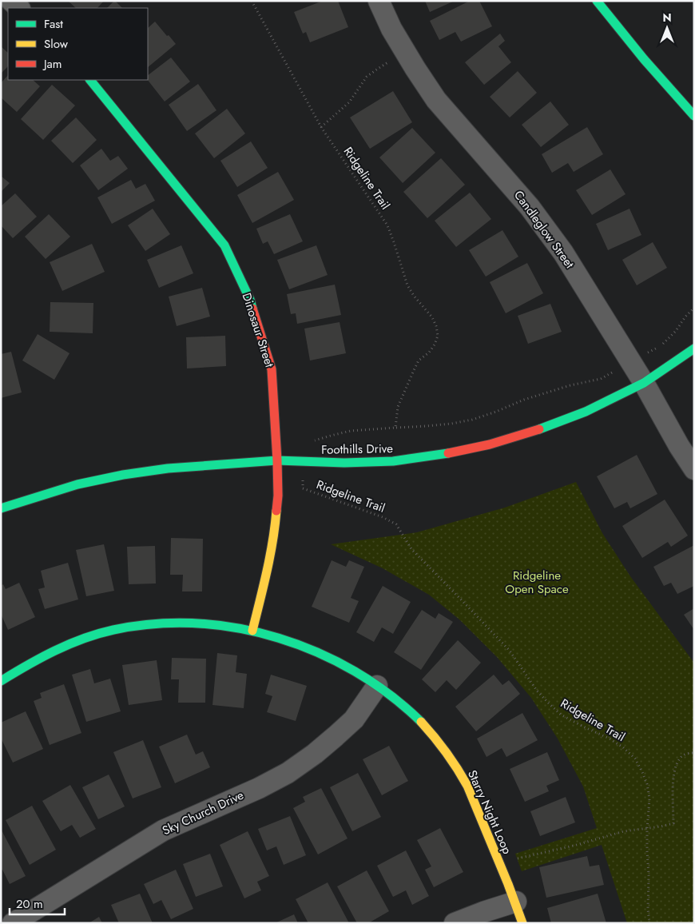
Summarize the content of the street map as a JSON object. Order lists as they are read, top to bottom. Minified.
{"streets":{"street":["Candleglow Street","Dinosaur Street","Foothills Drive","Starry Night Loop","Sky Church Drive"],"path":["Ridgeline Trail"]},"crossings":[["Ridgeline Trail","Foothills Drive"],["Candleglow Street","Foothills Drive"],["Dinosaur Street","Foothills Drive"],["Dinosaur Street","Starry Night Loop"],["Starry Night Loop","Sky Church Drive"]],"parks":["Ridgeline Open Space"],"legend":["Fast","Slow","Jam"],"scale_bar":"20 m","north":"top"}
